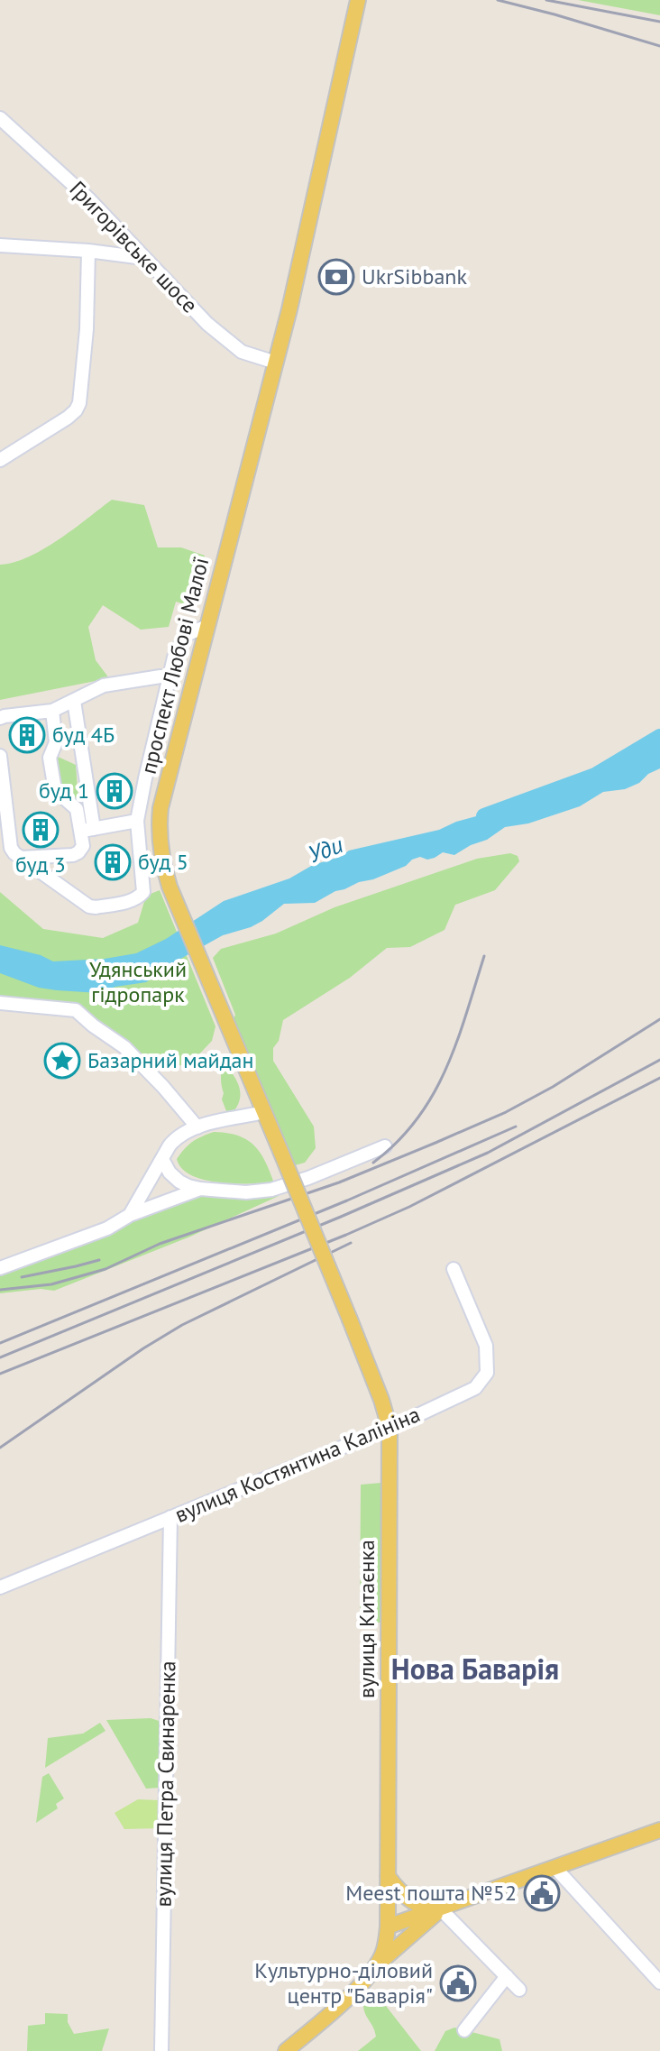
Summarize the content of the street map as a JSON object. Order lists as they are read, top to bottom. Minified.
{"streets":{"main road":["проспект Любові Малої","вулиця Китаєнка"],"street":["Григорівське шосе","вулиця Костянтина Калініна","вулиця Петра Свинаренка"]},"crossings":[["Григорівське шосе","проспект Любові Малої"],["проспект Любові Малої","вулиця Китаєнка"],["вулиця Костянтина Калініна","вулиця Китаєнка"],["вулиця Костянтина Калініна","вулиця Петра Свинаренка"]],"districts":["Нова Баварія"],"water":["Уди"],"parks":["Удянський гідропарк"],"places":{"bank":["UkrSibbank"],"building":["буд 4Б","буд 1","буд 3","буд 5"],"place":["Базарний майдан"],"public building":["Meest пошта №52","Культурно-діловий центр \"Баварія\""]}}
